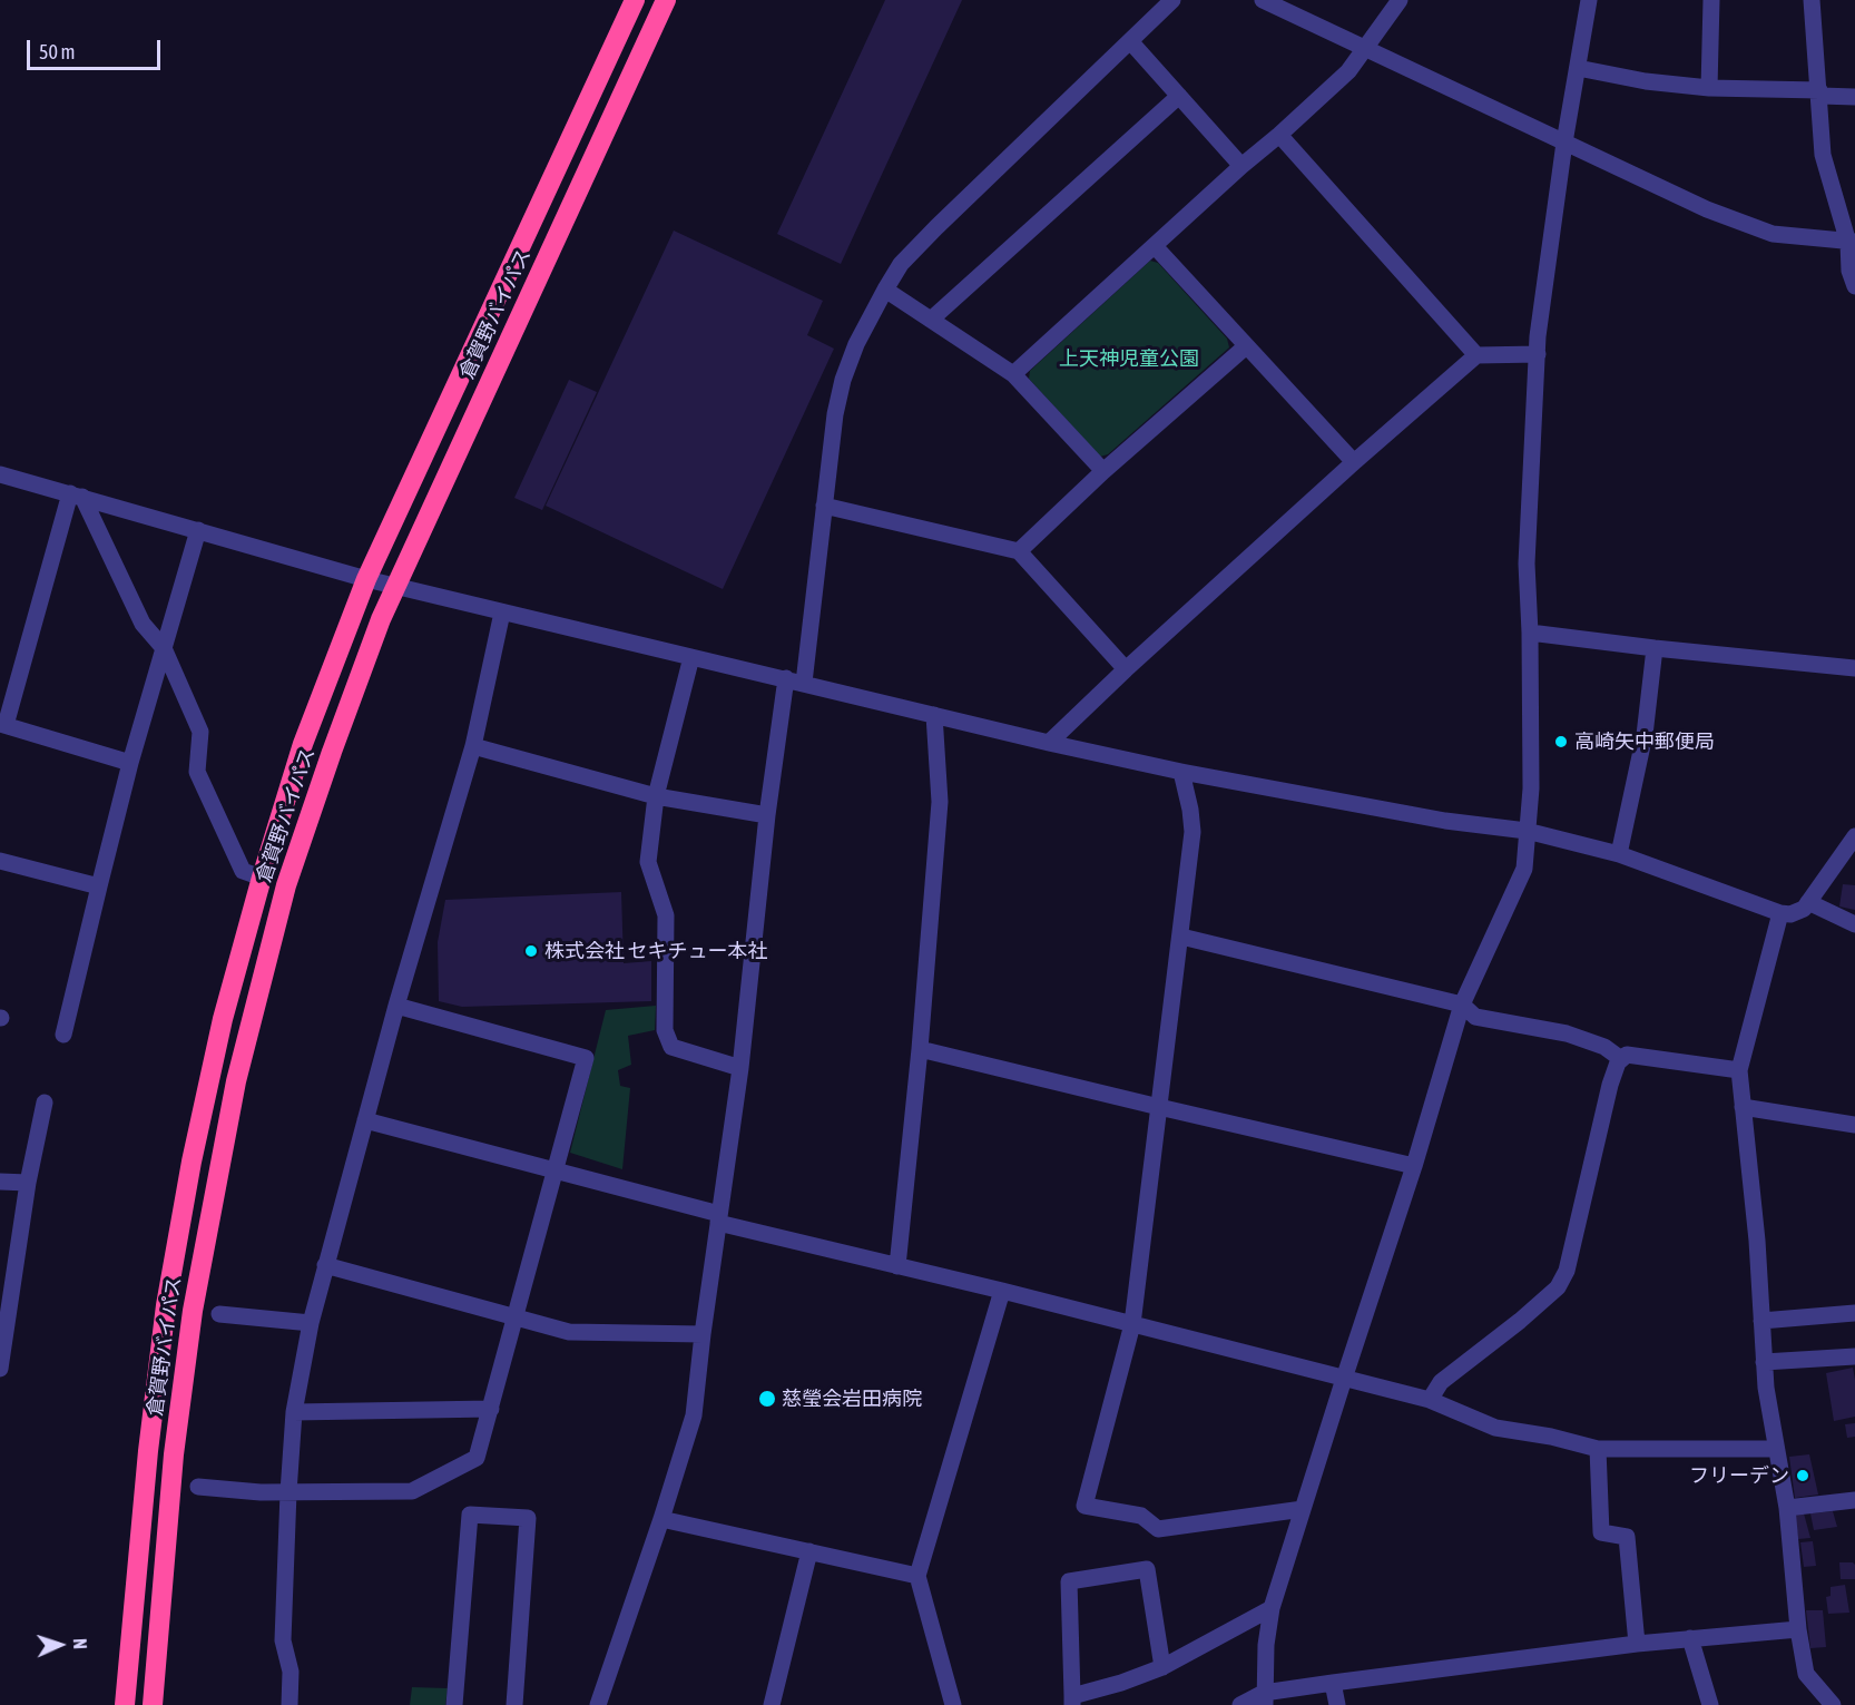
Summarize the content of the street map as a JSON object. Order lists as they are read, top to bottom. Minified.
{"streets":{"highway":["倉賀野バイパス"]},"parks":["上天神児童公園"],"places":["高崎矢中郵便局","株式会社 セキチュー本社","慈瑩会岩田病院","フリーデン"],"scale_bar":"50 m","north":"right"}
